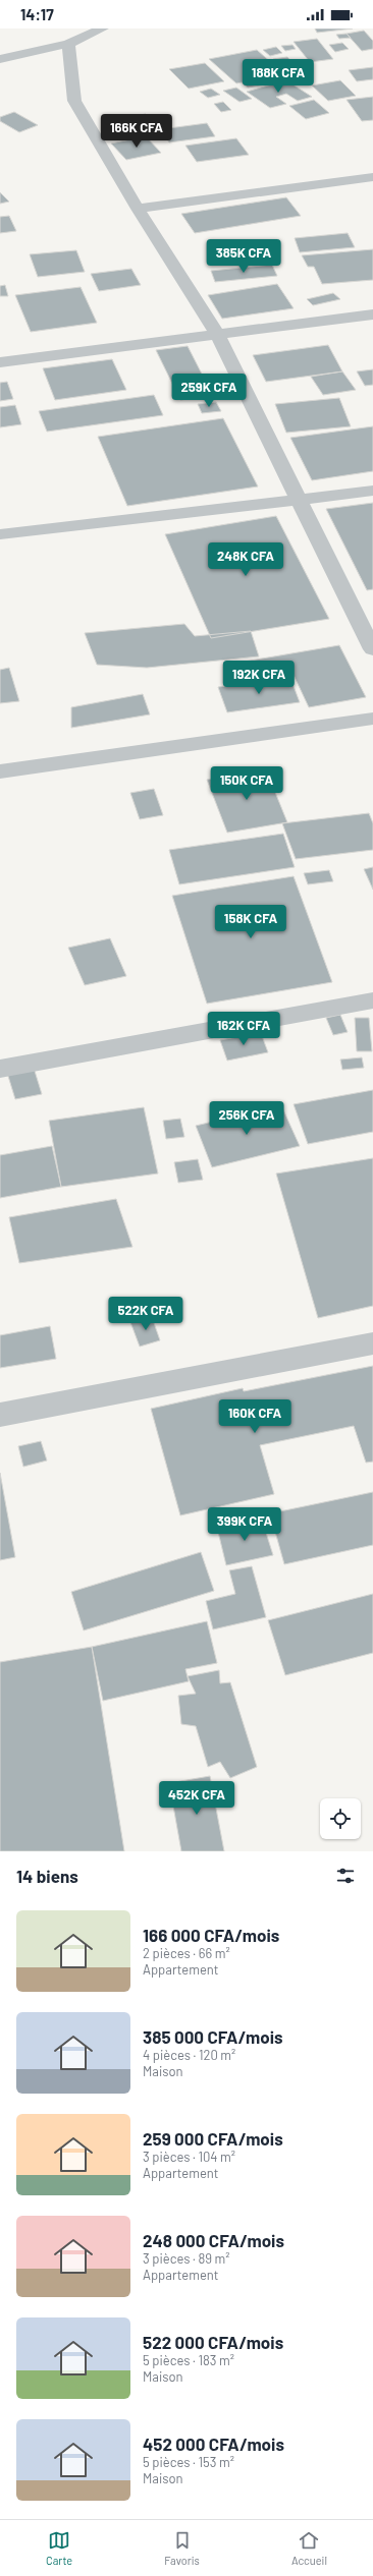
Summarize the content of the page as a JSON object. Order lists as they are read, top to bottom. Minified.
{"page":{"status":"14:17","price":["188K CFA","166K CFA","385K CFA","259K CFA","248K CFA","192K CFA","150K CFA","158K CFA","162K CFA","256K CFA","522K CFA","160K CFA","399K CFA","452K CFA"],"heading":"14 biens","list":[{"name":"166 000 CFA/mois","note":"2 pièces · 66 m² · Appartement"},{"name":"385 000 CFA/mois","note":"4 pièces · 120 m² · Maison"},{"name":"259 000 CFA/mois","note":"3 pièces · 104 m² · Appartement"},{"name":"248 000 CFA/mois","note":"3 pièces · 89 m² · Appartement"},{"name":"522 000 CFA/mois","note":"5 pièces · 183 m² · Maison"},{"name":"452 000 CFA/mois","note":"5 pièces · 153 m² · Maison"}],"tabs":["Carte","Favoris","Accueil"]}}
